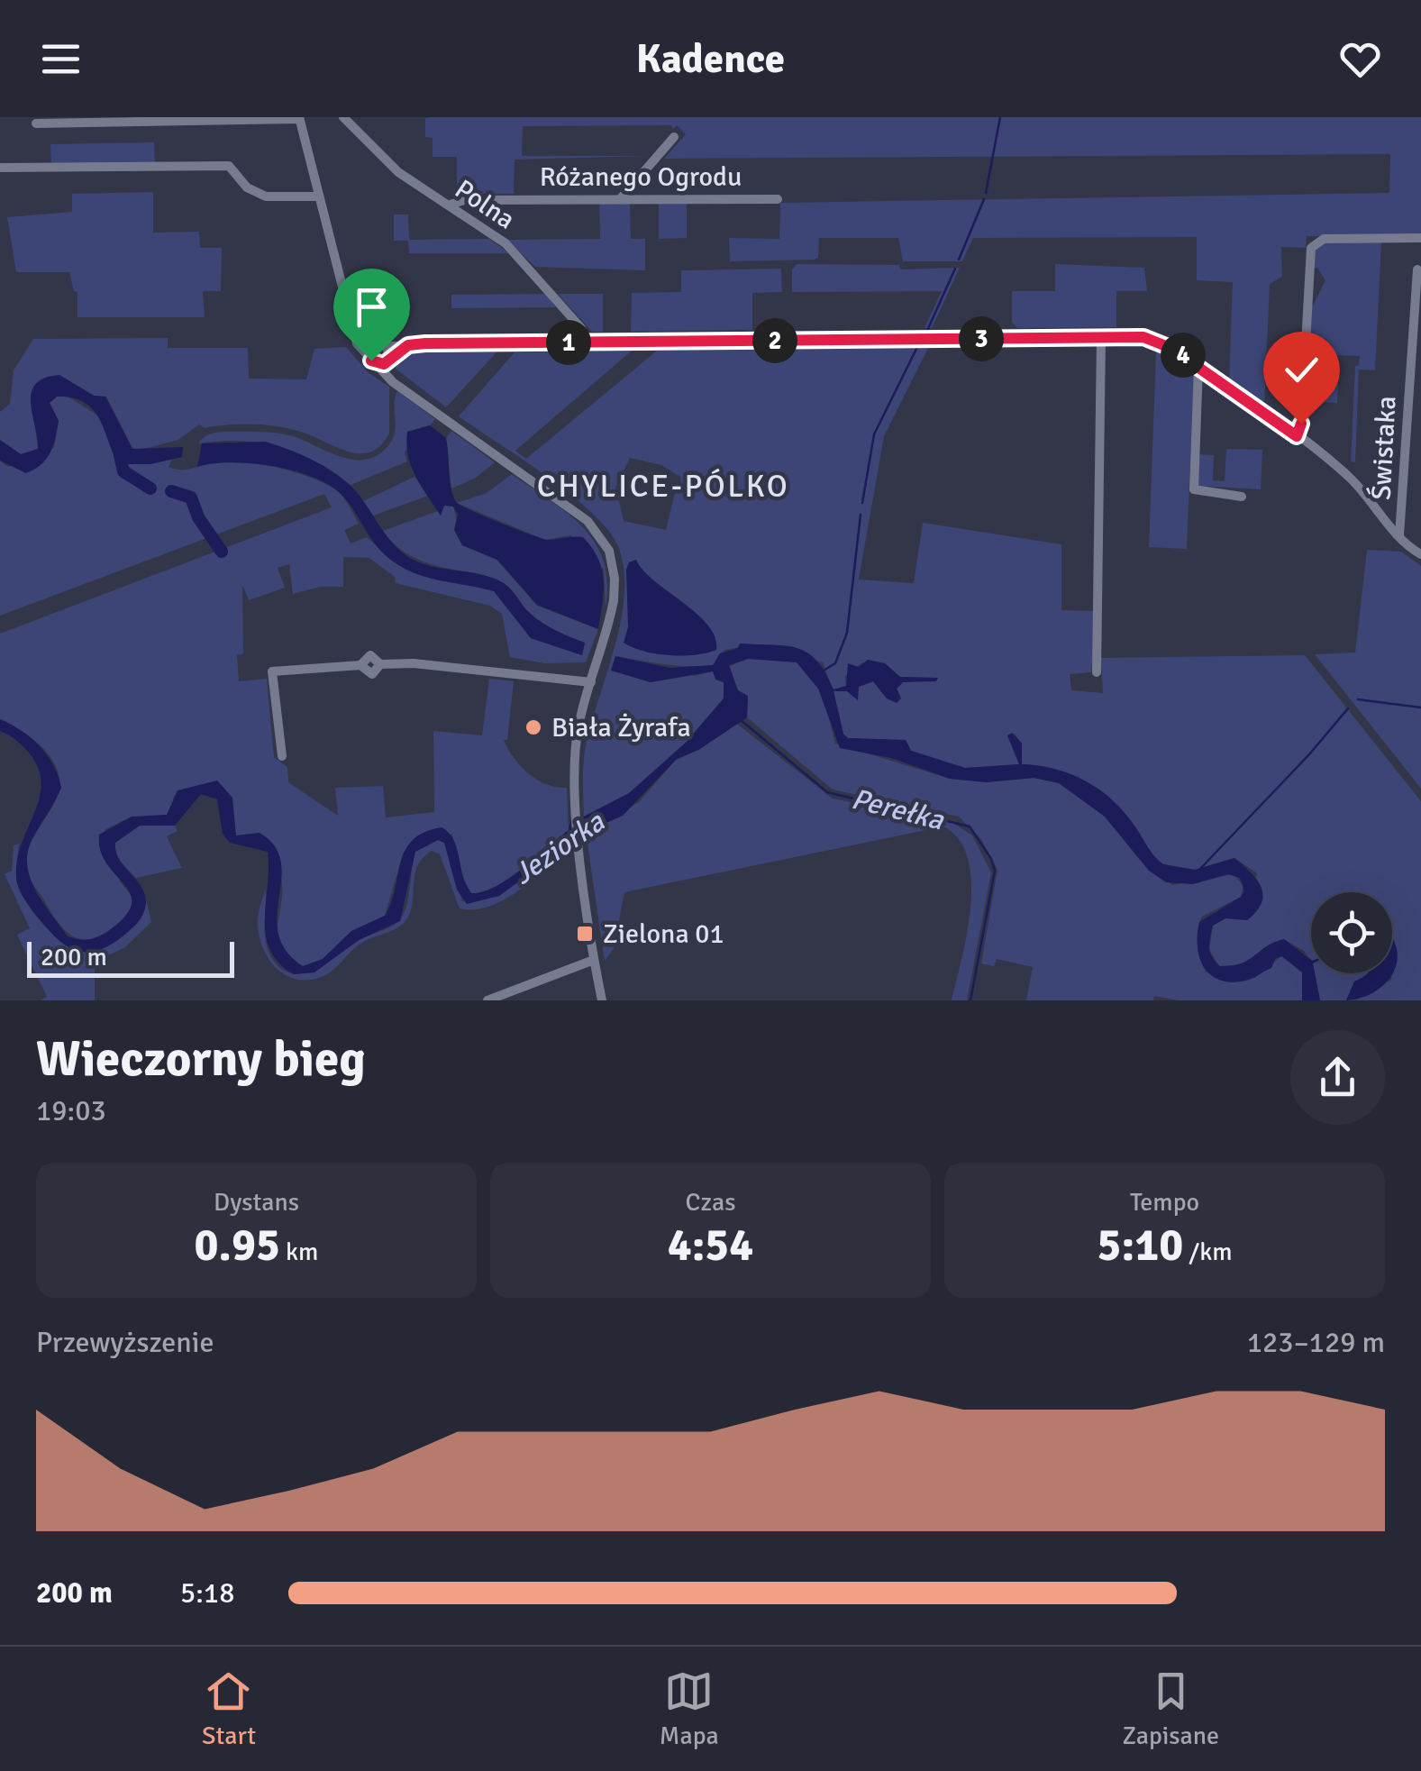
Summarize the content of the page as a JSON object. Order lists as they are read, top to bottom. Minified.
{"streets":{"street":["Różanego Ogrodu","Polna","Świstaka"]},"crossings":[["Różanego Ogrodu","Polna"]],"districts":["CHYLICE-PÓLKO"],"water":["Perełka","Jeziorka"],"places":{"other":["Biała Żyrafa"],"transit":["Zielona 01"]},"scale_bar":"200 m","page":{"header":"Kadence","pins":["3","2","1","4"],"scale":"200 m","heading":["Wieczorny bieg","19:03"],"stats":[["Dystans","0.95 km"],["Czas","4:54"],["Tempo","5:10 /km"]],"chart":["Przewyższenie","123–129 m"],"list":[{"name":"200 m","note":"5:18"}],"tabs":["Start","Mapa","Zapisane"]}}
